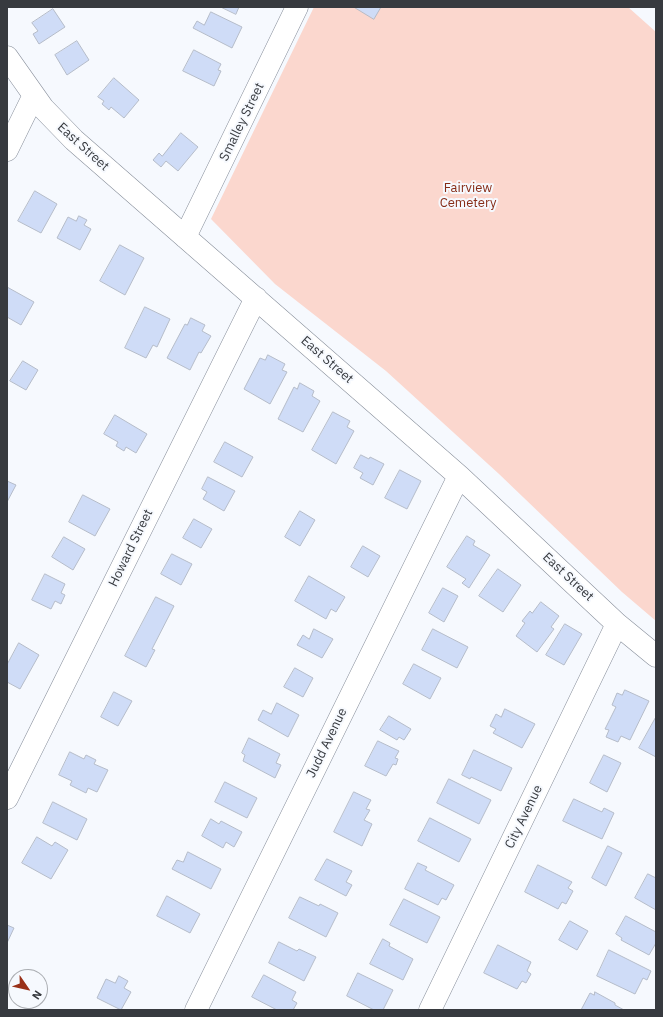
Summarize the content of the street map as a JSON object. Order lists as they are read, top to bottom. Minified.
{"streets":{"street":["Smalley Street","East Street","Howard Street","Judd Avenue","City Avenue"]},"crossings":[["Smalley Street","East Street"],["East Street","Howard Street"],["East Street","Judd Avenue"],["East Street","City Avenue"]],"parks":["Fairview Cemetery"],"north":"bottom right"}
